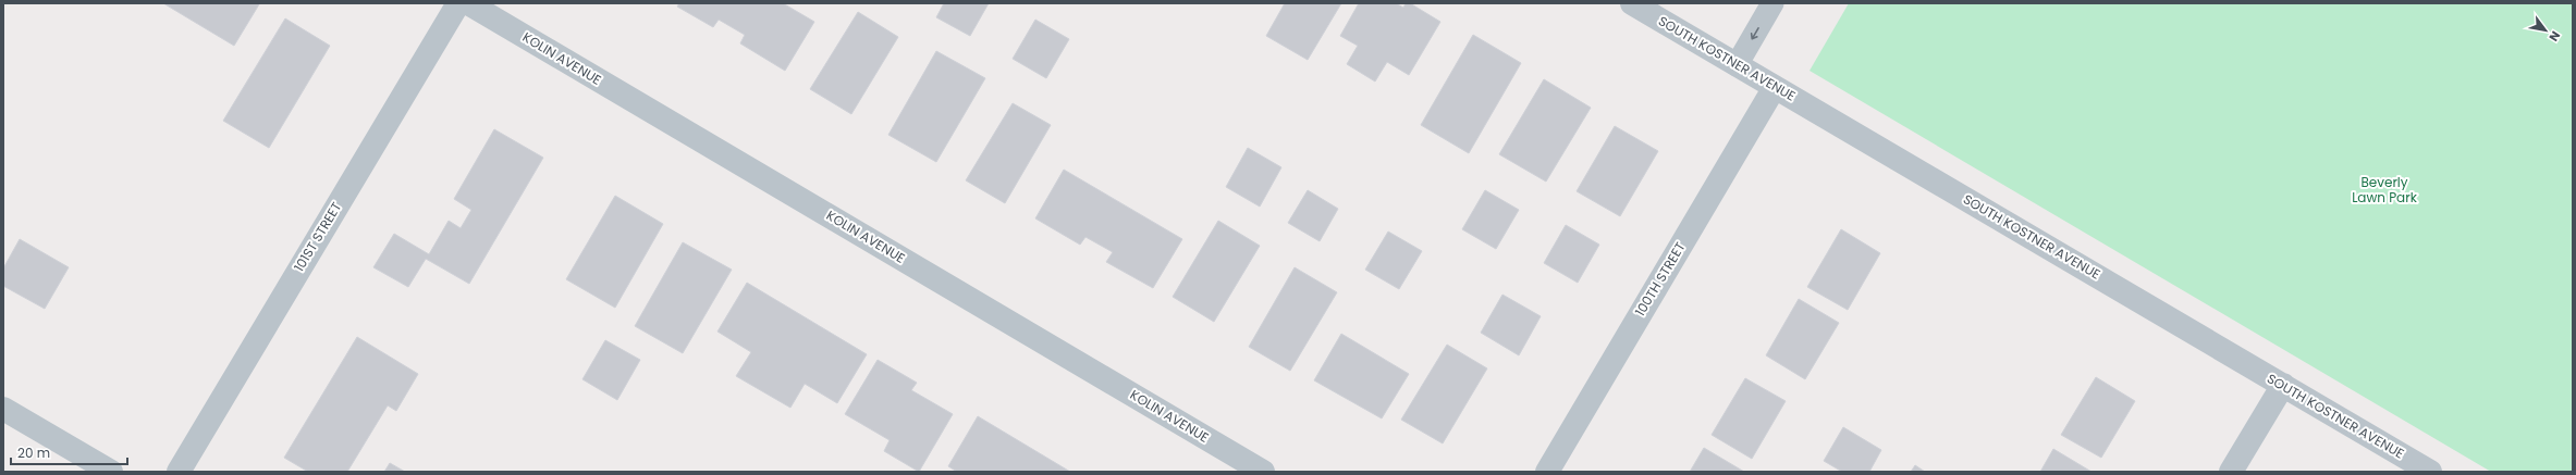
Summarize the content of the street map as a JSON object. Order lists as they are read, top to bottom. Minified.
{"streets":{"street":["KOLIN AVENUE","SOUTH KOSTNER AVENUE","101ST STREET","100TH STREET"]},"crossings":[["SOUTH KOSTNER AVENUE","100TH STREET"]],"parks":["Beverly Lawn Park"],"scale_bar":"20 m","north":"bottom right"}
